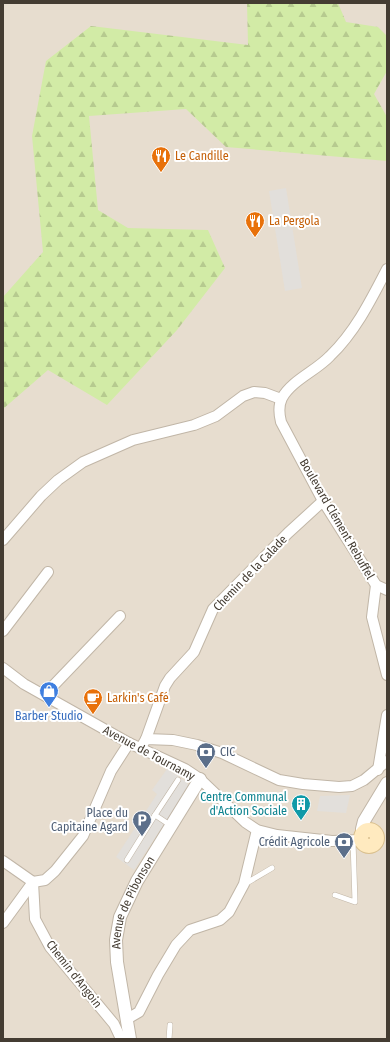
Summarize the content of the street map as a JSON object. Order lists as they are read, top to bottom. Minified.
{"streets":{"street":["Boulevard Clément Rebuffel","Chemin de la Calade","Avenue de Tournamy","Avenue de Pibonson","Chemin d'Angoin"]},"crossings":[["Boulevard Clément Rebuffel","Chemin de la Calade"],["Avenue de Tournamy","Avenue de Pibonson"]],"places":{"restaurant":["Le Candille","La Pergola"],"shop":["Barber Studio"],"cafe":["Larkin's Café"],"bank":["CIC","Crédit Agricole"],"building":["Centre Communal d'Action Sociale"],"parking":["Place du Capitaine Agard"]}}
